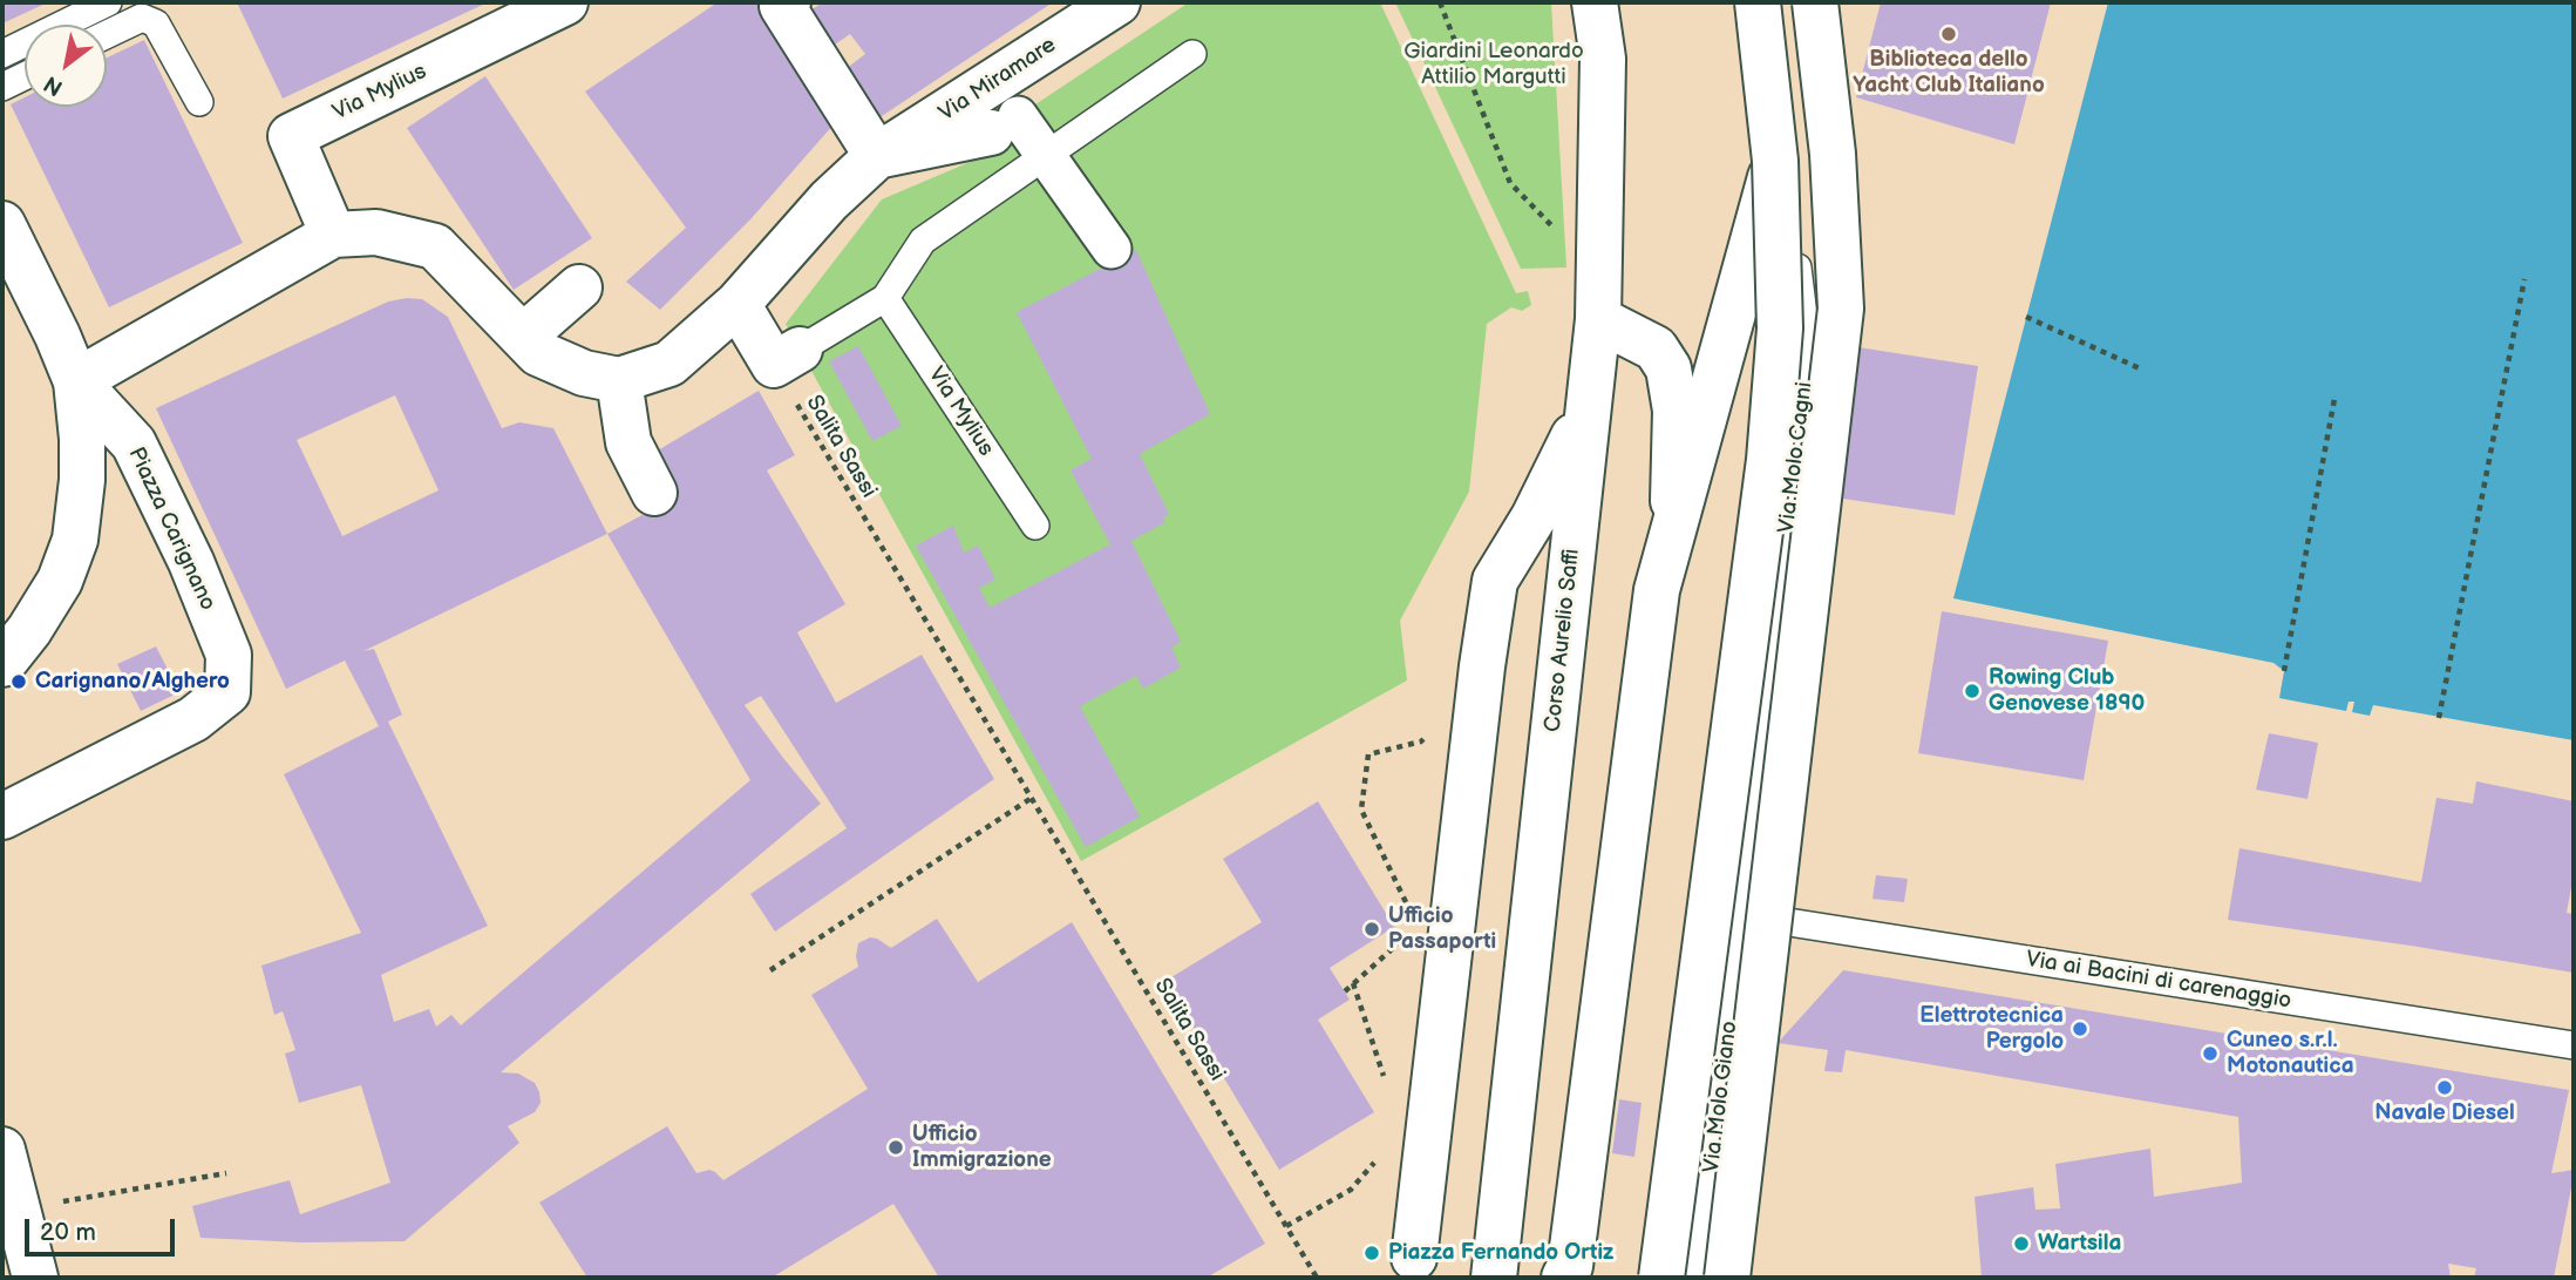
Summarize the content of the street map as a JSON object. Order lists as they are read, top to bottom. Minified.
{"streets":{"main road":["Via Miramare","Via Mylius","Piazza Carignano","Corso Aurelio Saffi"],"lane":["Via Molo Cagni","Via ai Bacini di carenaggio","Via Molo Giano"],"path":["Salita Sassi"]},"crossings":[["Via Molo Cagni","Via ai Bacini di carenaggio"],["Via Molo Cagni","Via Molo Giano"],["Via ai Bacini di carenaggio","Via Molo Giano"]],"parks":["Giardini Leonardo Attilio Margutti"],"places":["Biblioteca dello Yacht Club Italiano","Carignano/Alghero","Rowing Club Genovese 1890","Ufficio Passaporti","Elettrotecnica Pergolo","Cuneo s.r.l. Motonautica","Navale Diesel","Ufficio Immigrazione","Wartsila","Piazza Fernando Ortiz"],"scale_bar":"20 m","north":"bottom left"}
